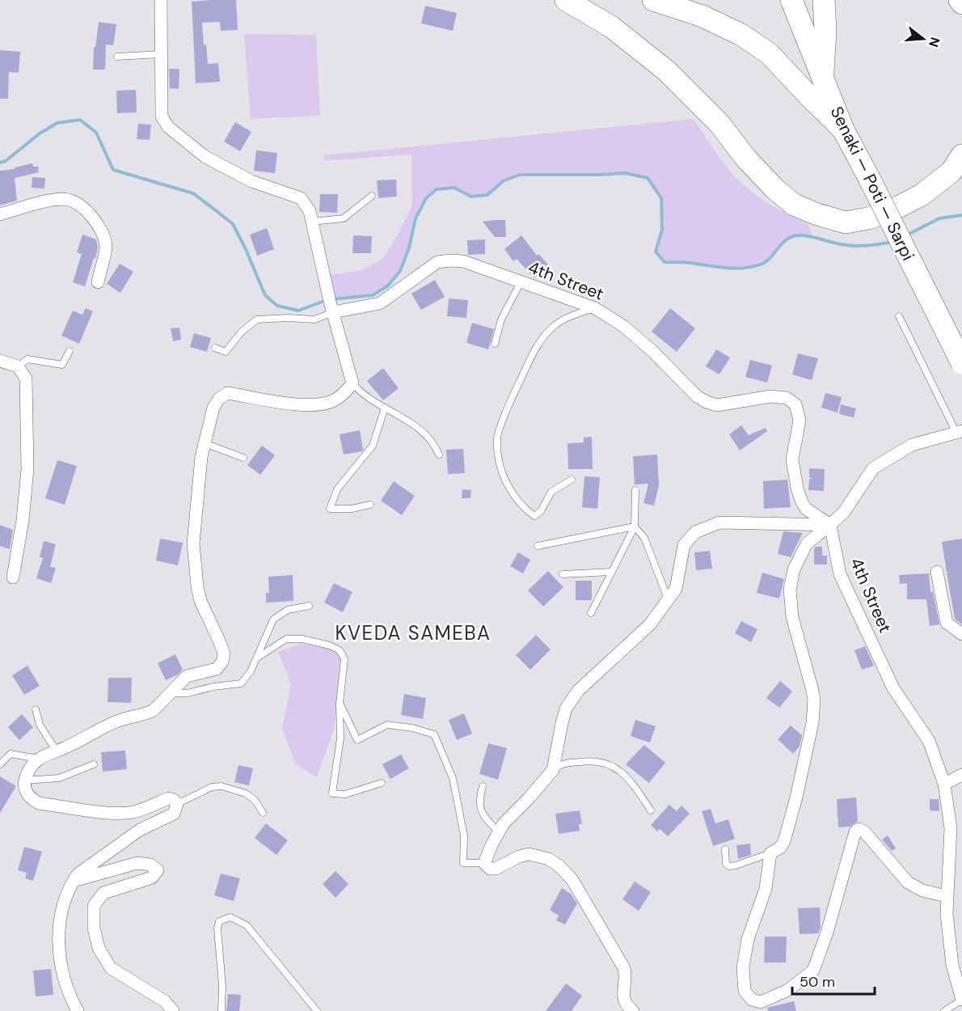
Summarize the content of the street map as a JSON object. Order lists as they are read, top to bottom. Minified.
{"streets":{"highway":["Senaki — Poti — Sarpi"],"street":["4th Street"]},"districts":["KVEDA SAMEBA"],"scale_bar":"50 m","north":"right"}
